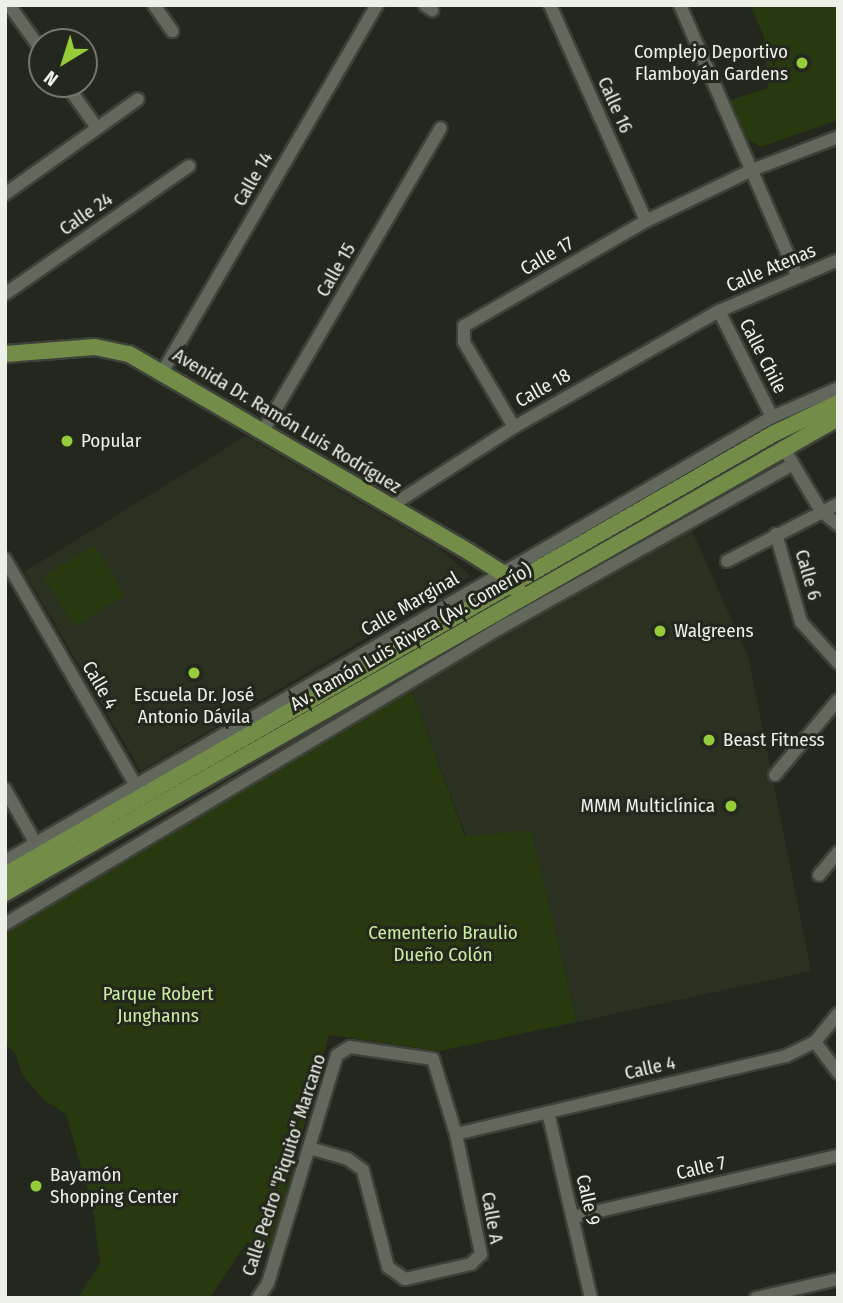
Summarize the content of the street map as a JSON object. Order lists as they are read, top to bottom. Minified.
{"streets":{"main road":["Avenida Dr. Ramón Luis Rodríguez","Av. Ramón Luis Rivera (Av. Comerío)"],"street":["Calle 16","Calle 14","Calle 24","Calle 17","Calle Atenas","Calle 15","Calle Chile","Calle 18","Calle 6","Calle Marginal","Calle 4","Calle Pedro \"Piquito\" Marcano","Calle 7","Calle 9","Calle A"]},"crossings":[["Calle 16","Calle 17"],["Calle 14","Avenida Dr. Ramón Luis Rodríguez"],["Calle 17","Calle 18"],["Calle Atenas","Calle Chile"],["Calle Atenas","Calle 18"],["Calle 15","Avenida Dr. Ramón Luis Rodríguez"],["Calle Chile","Calle 18"],["Calle Chile","Calle Marginal"],["Calle 18","Avenida Dr. Ramón Luis Rodríguez"],["Avenida Dr. Ramón Luis Rodríguez","Calle Marginal"],["Avenida Dr. Ramón Luis Rodríguez","Av. Ramón Luis Rivera (Av. Comerío)"],["Calle Marginal","Av. Ramón Luis Rivera (Av. Comerío)"],["Calle Marginal","Calle 4"],["Av. Ramón Luis Rivera (Av. Comerío)","Calle 4"],["Calle 4","Calle 9"],["Calle 4","Calle A"],["Calle Pedro \"Piquito\" Marcano","Calle A"],["Calle 7","Calle 9"]],"parks":["Cementerio Braulio Dueño Colón","Parque Robert Junghanns"],"places":["Complejo Deportivo Flamboyán Gardens","Popular","Walgreens","Escuela Dr. José Antonio Dávila","Beast Fitness","MMM Multiclínica","Bayamón Shopping Center"],"north":"bottom left"}
